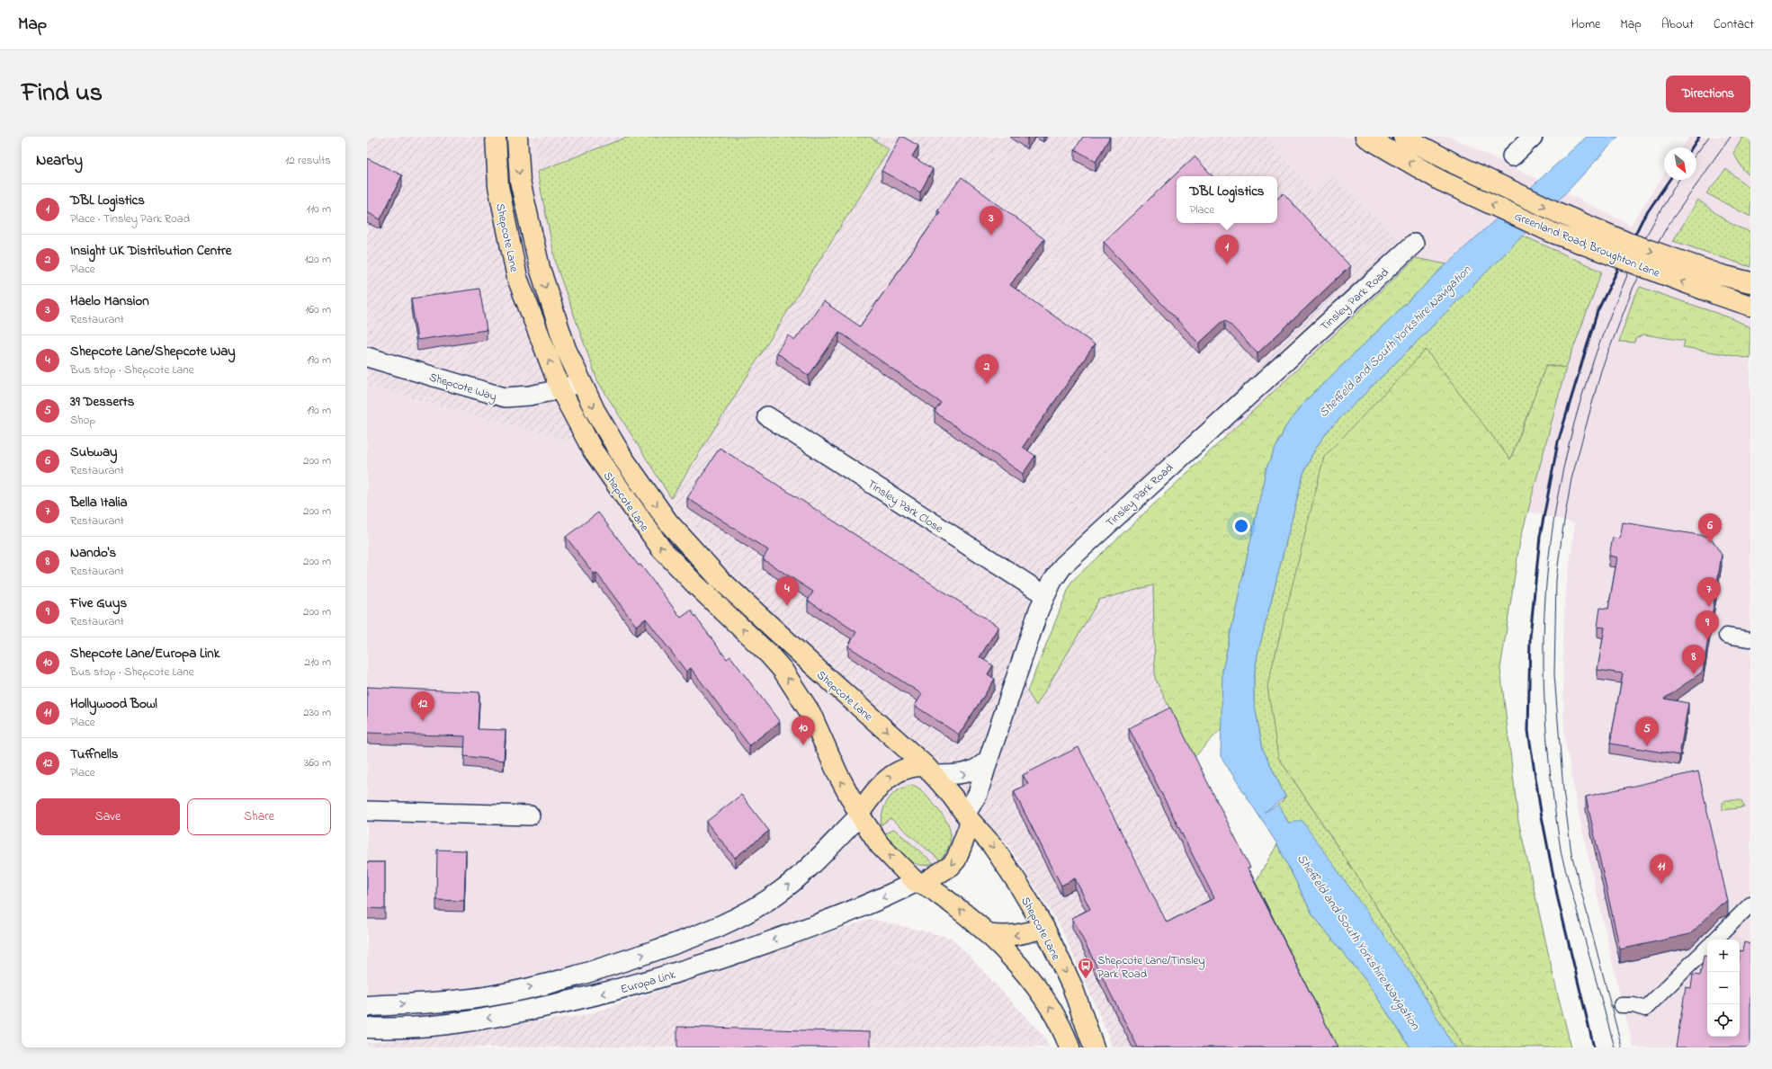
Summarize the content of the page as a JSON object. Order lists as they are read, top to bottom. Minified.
{"streets":{"main road":["Shepcote Lane","Greenland Road; Broughton Lane"],"street":["Tinsley Park Road","Shepcote Way","Tinsley Park Close","Europa Link"]},"crossings":[["Shepcote Lane","Tinsley Park Road"],["Shepcote Lane","Shepcote Way"],["Shepcote Lane","Europa Link"],["Tinsley Park Road","Tinsley Park Close"],["Tinsley Park Road","Europa Link"]],"water":["Sheffield and South Yorkshire Navigation"],"places":{"bus stop":["Shepcote Lane/Tinsley Park Road"]},"north":"bottom right","page":{"header":"Map","nav":["Home","Map","About","Contact"],"title":"Find us","buttons":["Directions",["Save","Share"]],"heading":["Nearby","12 results"],"popup":["DBL Logistics","Place"],"list":[{"mark":"1","name":"DBL Logistics","note":"Place · Tinsley Park Road","value":"110 m"},{"mark":"2","name":"Insight UK Distribution Centre","note":"Place","value":"120 m"},{"mark":"3","name":"Haelo Mansion","note":"Restaurant","value":"160 m"},{"mark":"4","name":"Shepcote Lane/Shepcote Way","note":"Bus stop · Shepcote Lane","value":"190 m"},{"mark":"5","name":"39 Desserts","note":"Shop","value":"190 m"},{"mark":"6","name":"Subway","note":"Restaurant","value":"200 m"},{"mark":"7","name":"Bella Italia","note":"Restaurant","value":"200 m"},{"mark":"8","name":"Nando's","note":"Restaurant","value":"200 m"},{"mark":"9","name":"Five Guys","note":"Restaurant","value":"200 m"},{"mark":"10","name":"Shepcote Lane/Europa Link","note":"Bus stop · Shepcote Lane","value":"210 m"},{"mark":"11","name":"Hollywood Bowl","note":"Place","value":"230 m"},{"mark":"12","name":"Tuffnells","note":"Place","value":"360 m"}],"pins":["3","1","2","6","4","7","9","8","12","10","5","11"],"map_buttons":["+","−"]}}
